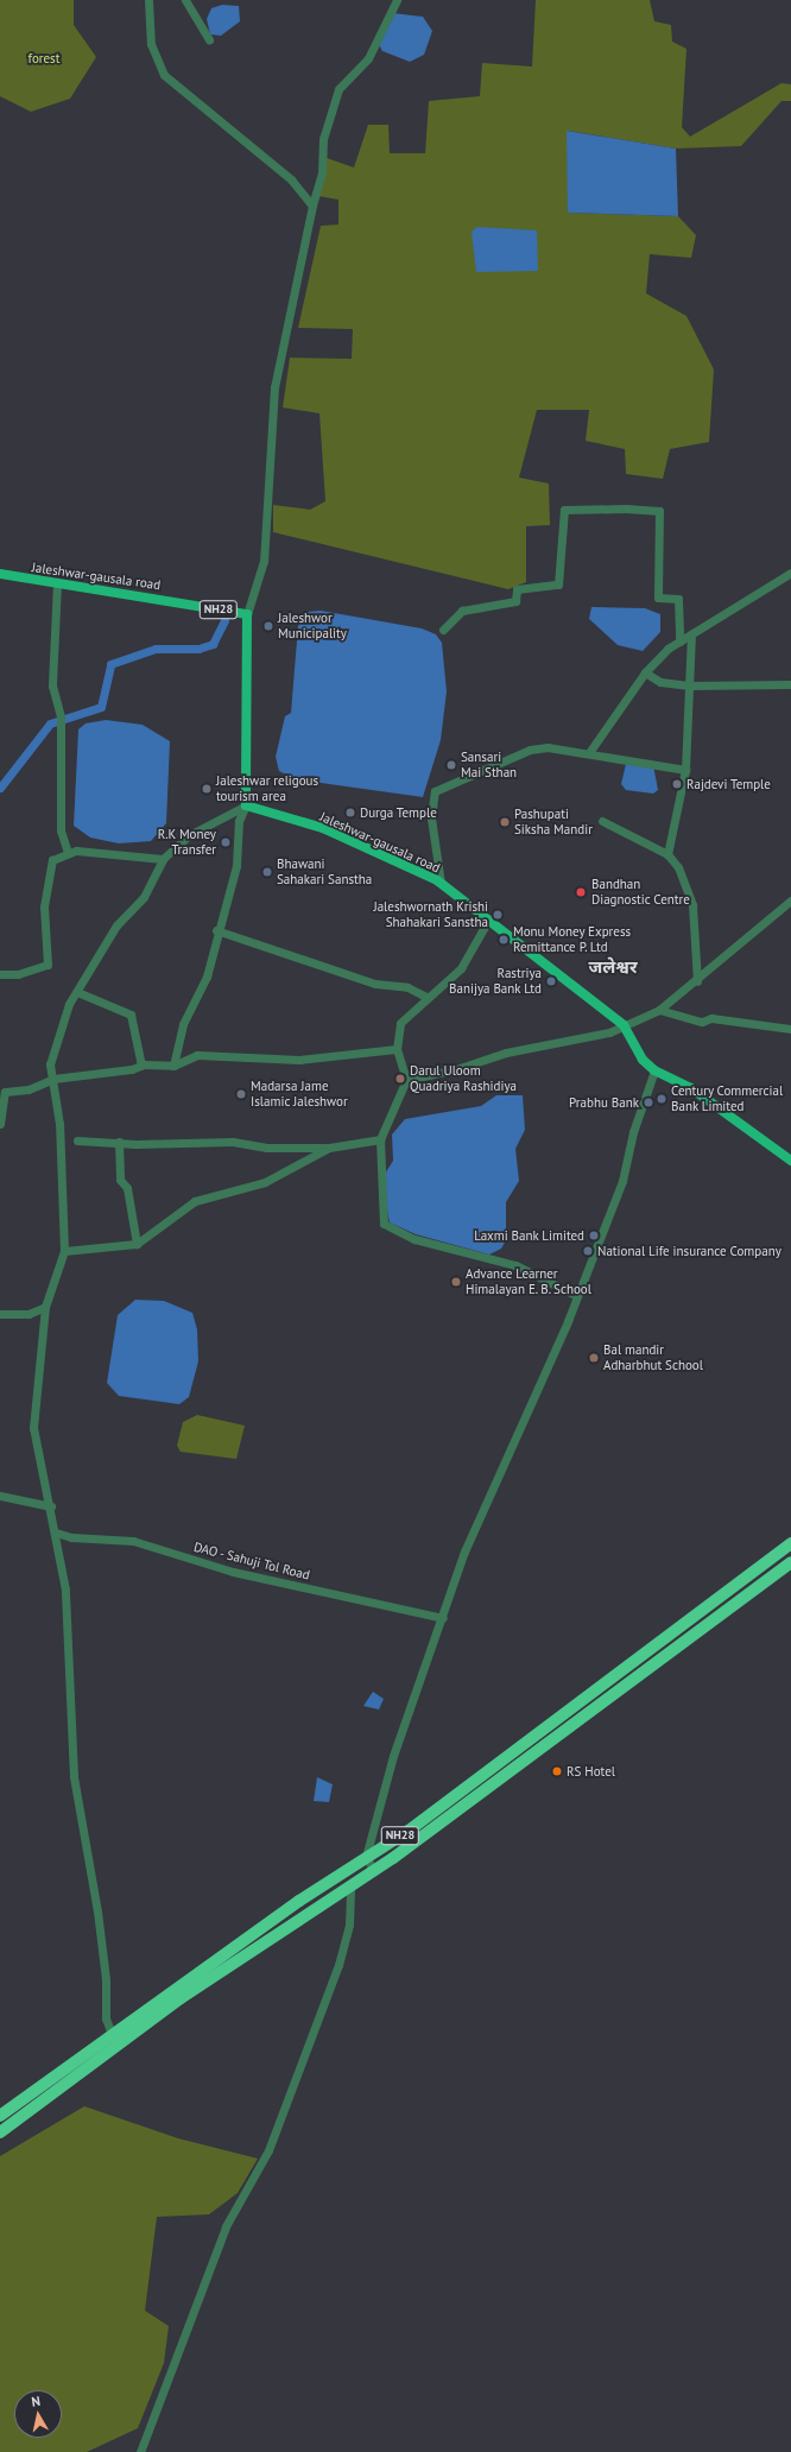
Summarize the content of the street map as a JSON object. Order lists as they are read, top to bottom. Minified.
{"streets":{"highway":["NH28"],"main road":["Jaleshwar-gausala road"],"street":["DAO - Sahuji Tol Road"]},"crossings":[["Jaleshwar-gausala road","NH28"]],"districts":["जलेश्वर"],"parks":["forest"],"places":["Jaleshwor Municipality","Sansari Mai Sthan","Rajdevi Temple","Jaleshwar religous tourism area","Durga Temple","Pashupati Siksha Mandir","R.K Money Transfer","Bhawani Sahakari Sanstha","Bandhan Diagnostic Centre","Jaleshwornath Krishi Shahakari Sanstha","Monu Money Express Remittance P. Ltd","Rastriya Banijya Bank Ltd","Darul Uloom Quadriya Rashidiya","Madarsa Jame Islamic Jaleshwor","Century Commercial Bank Limited","Prabhu Bank","Laxmi Bank Limited","National Life insurance Company","Advance Learner Himalayan E. B. School","Bal mandir Adharbhut School","RS Hotel"],"north":"top"}
